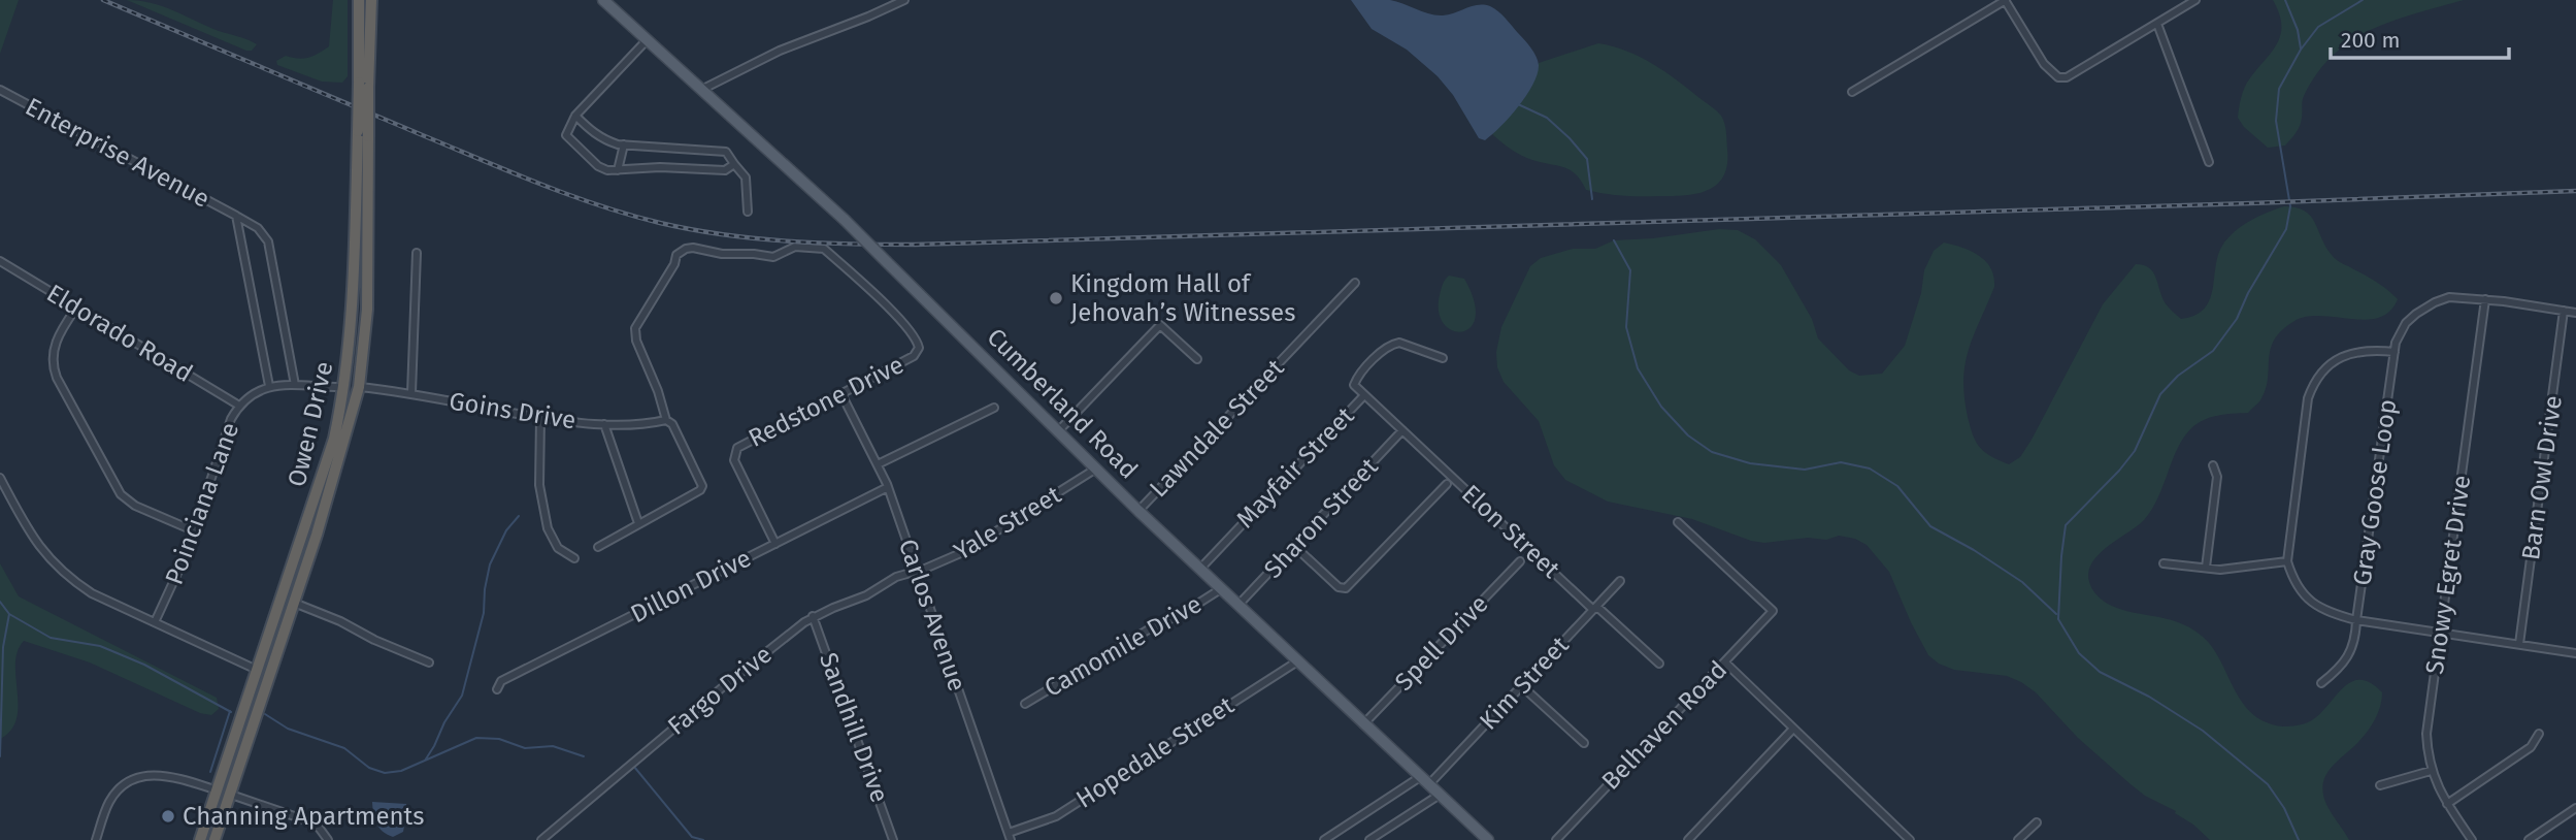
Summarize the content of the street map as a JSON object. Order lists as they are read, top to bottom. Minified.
{"streets":{"highway":["Owen Drive"],"main road":["Cumberland Road"],"street":["Enterprise Avenue","Eldorado Road","Redstone Drive","Goins Drive","Lawndale Street","Mayfair Street","Barn Owl Drive","Gray Goose Loop","Poinciana Lane","Sharon Street","Yale Street","Elon Street","Snowy Egret Drive","Dillon Drive","Carlos Avenue","Spell Drive","Camomile Drive","Kim Street","Fargo Drive","Belhaven Road","Sandhill Drive","Hopedale Street"]},"crossings":[["Enterprise Avenue","Poinciana Lane"],["Eldorado Road","Poinciana Lane"],["Redstone Drive","Goins Drive"],["Redstone Drive","Dillon Drive"],["Redstone Drive","Carlos Avenue"],["Cumberland Road","Lawndale Street"],["Cumberland Road","Mayfair Street"],["Cumberland Road","Sharon Street"],["Cumberland Road","Yale Street"],["Cumberland Road","Spell Drive"],["Cumberland Road","Camomile Drive"],["Cumberland Road","Kim Street"],["Cumberland Road","Hopedale Street"],["Goins Drive","Owen Drive"],["Mayfair Street","Elon Street"],["Barn Owl Drive","Gray Goose Loop"],["Gray Goose Loop","Snowy Egret Drive"],["Sharon Street","Elon Street"],["Yale Street","Carlos Avenue"],["Yale Street","Fargo Drive"],["Elon Street","Kim Street"],["Dillon Drive","Carlos Avenue"],["Carlos Avenue","Fargo Drive"],["Carlos Avenue","Hopedale Street"],["Fargo Drive","Sandhill Drive"]],"places":["Kingdom Hall of Jehovah’s Witnesses","Channing Apartments"],"scale_bar":"200 m"}
